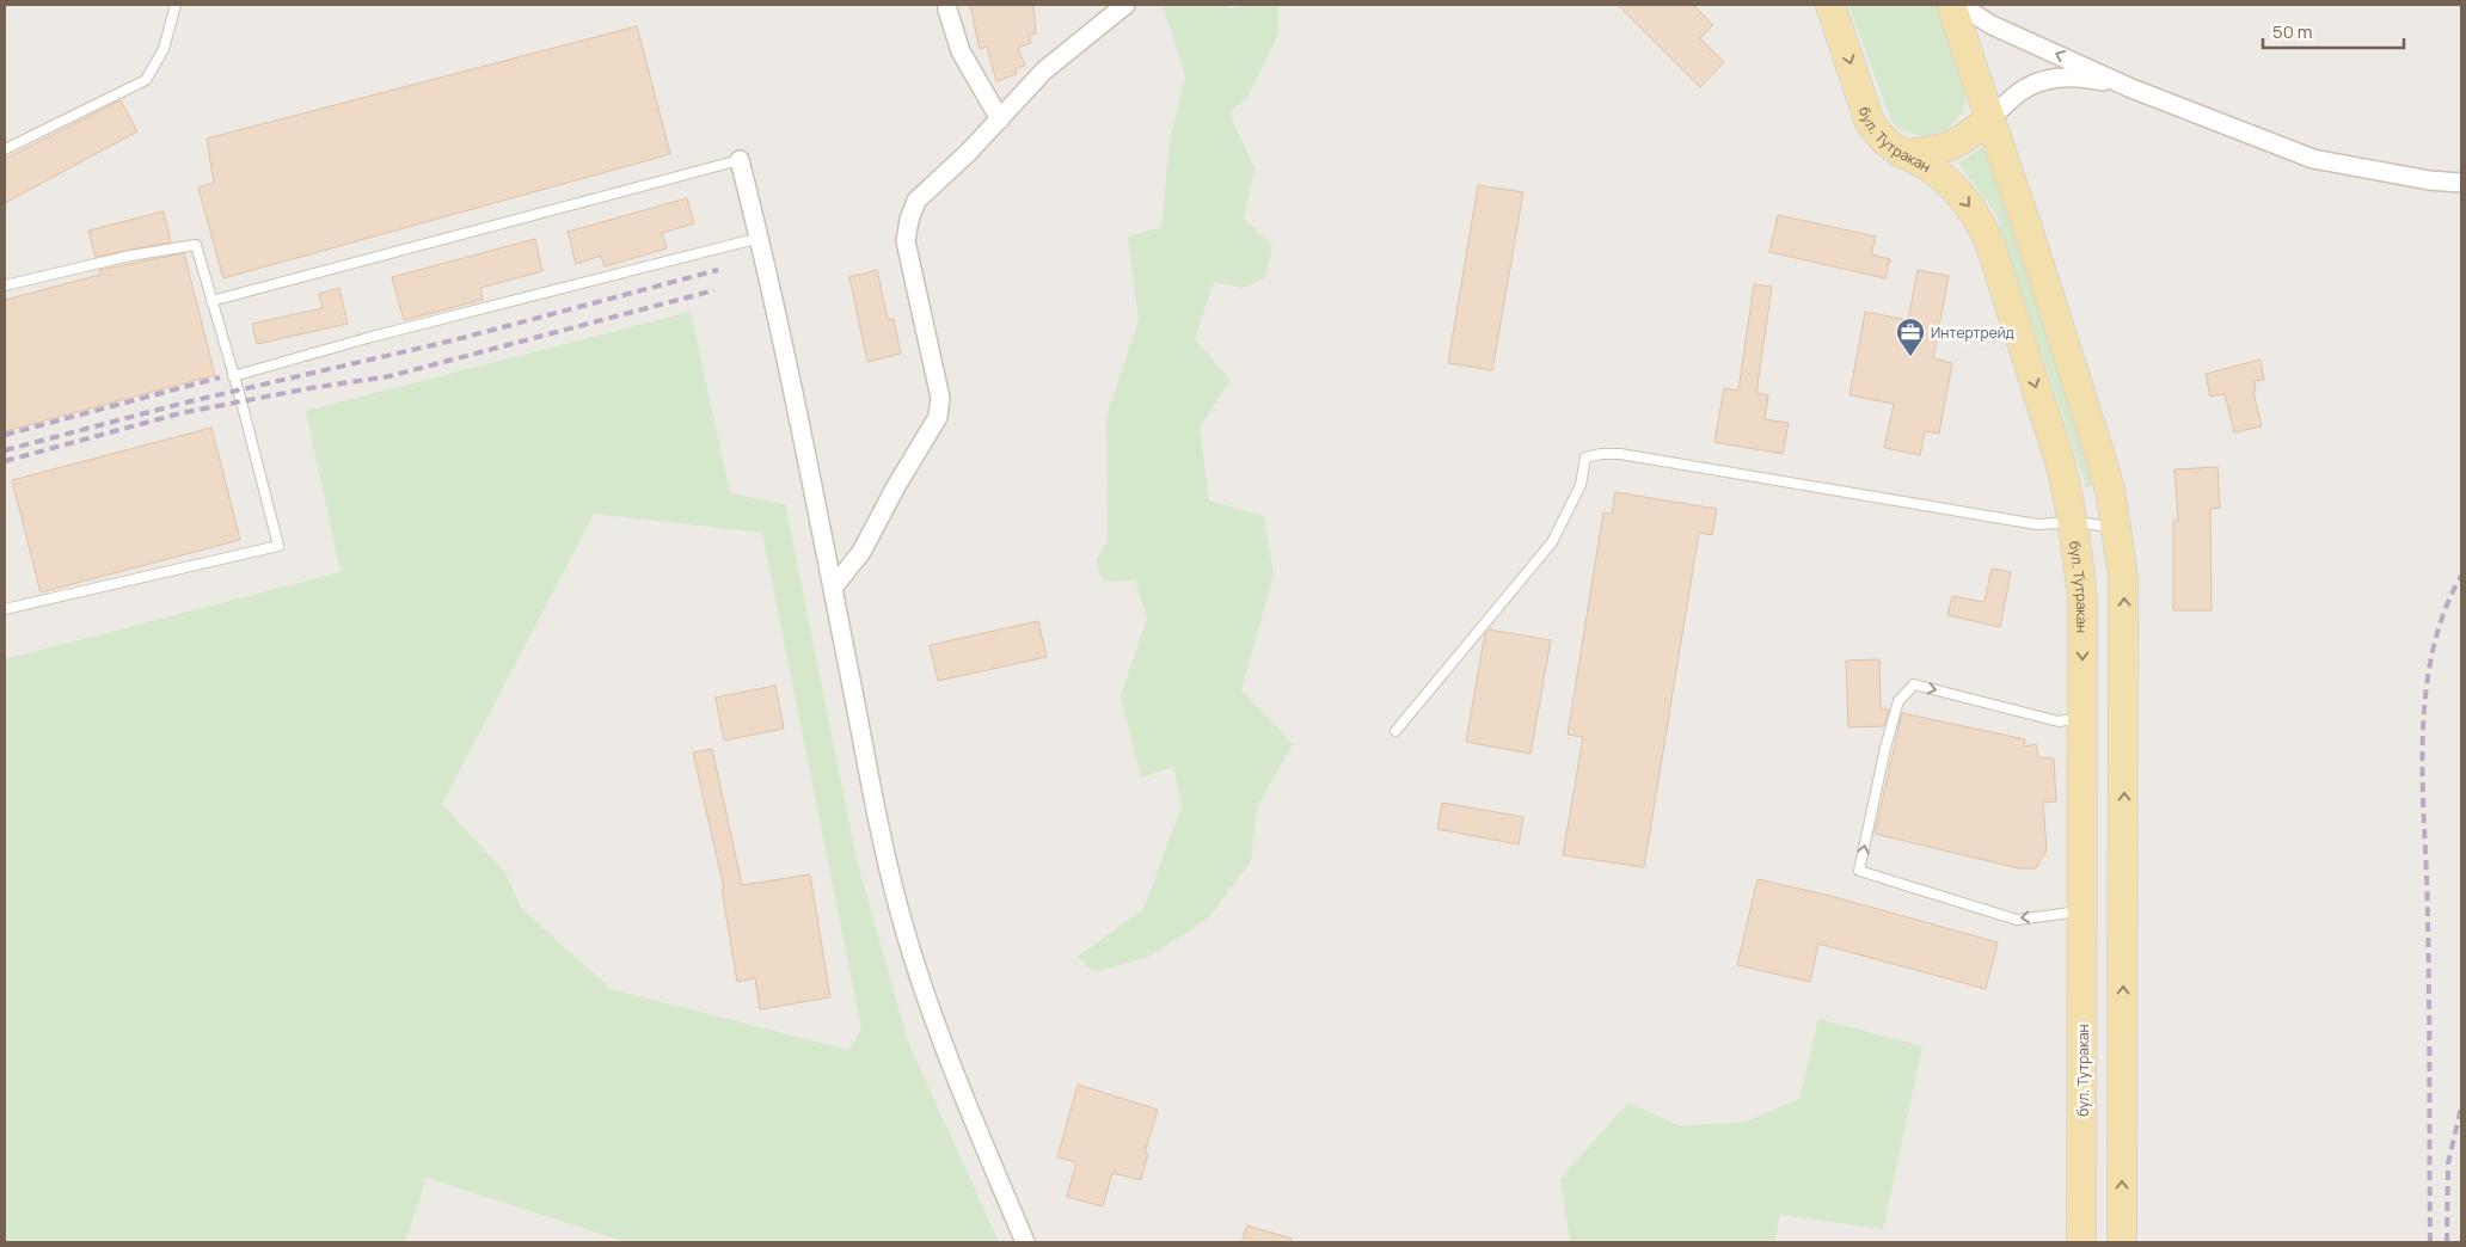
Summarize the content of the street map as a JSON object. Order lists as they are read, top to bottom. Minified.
{"streets":{"main road":["бул. Тутракан"]},"places":{"office":["Интертрейд"]},"scale_bar":"50 m"}
